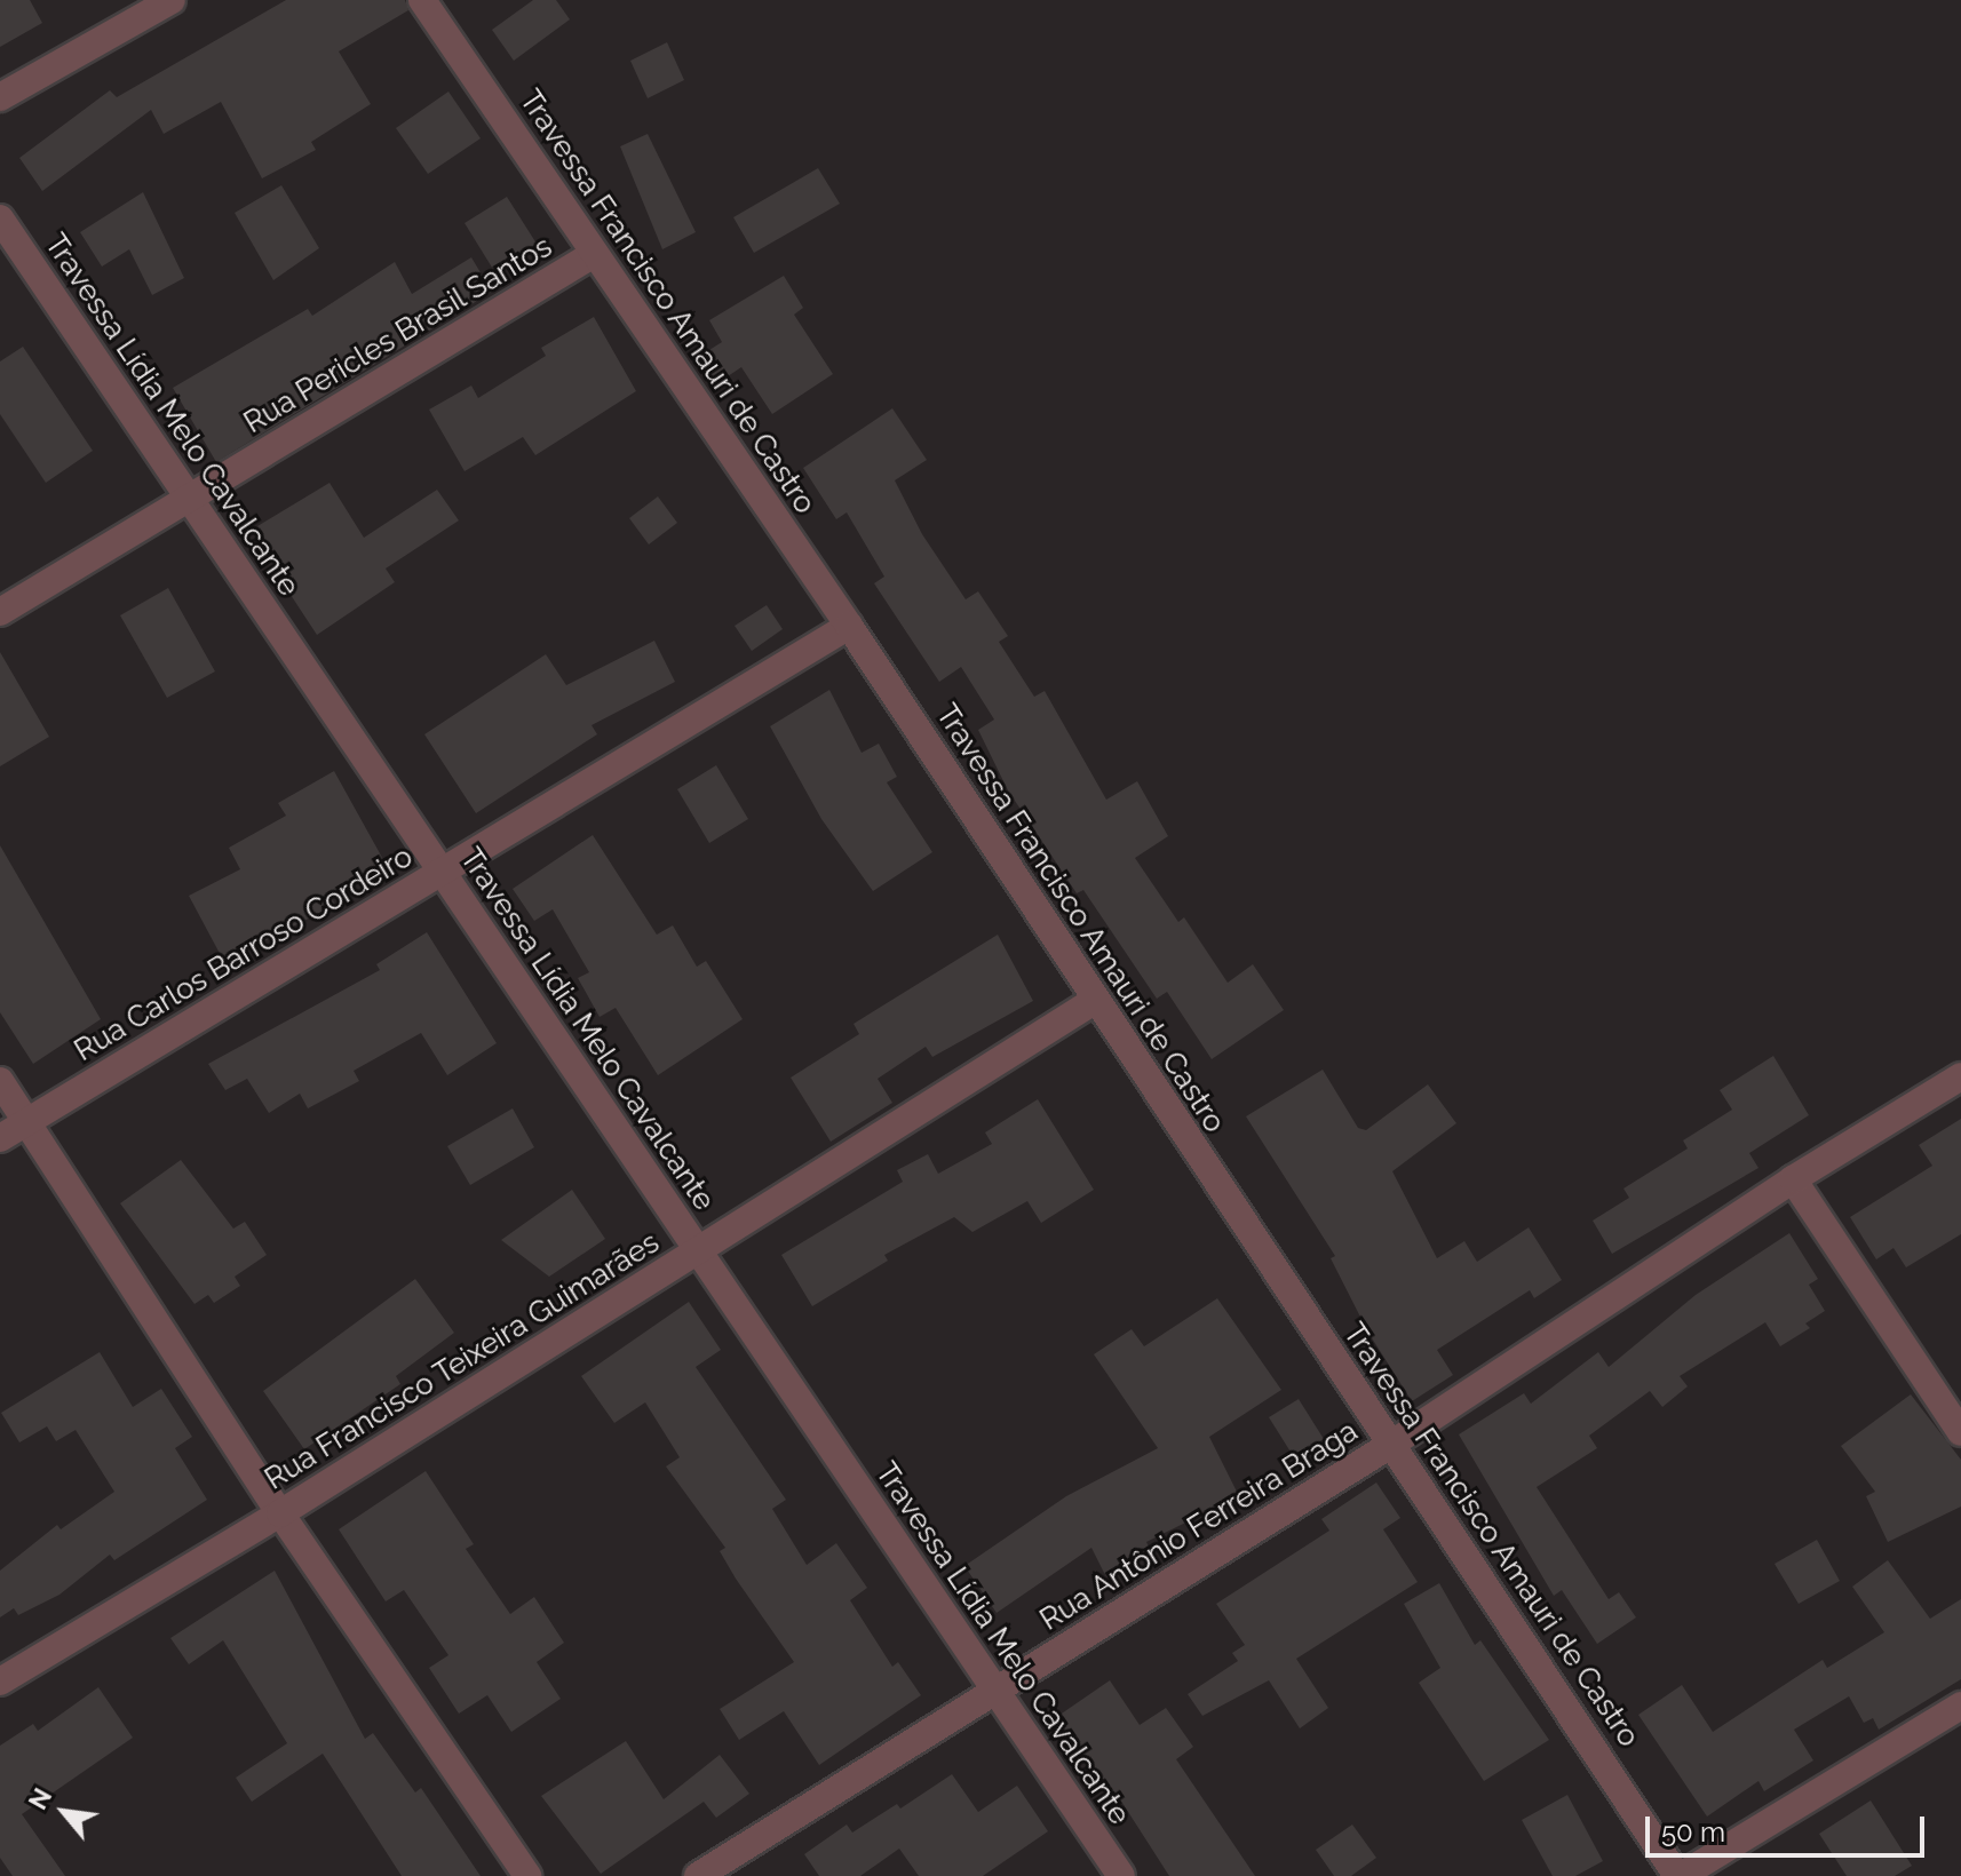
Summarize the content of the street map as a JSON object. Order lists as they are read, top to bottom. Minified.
{"streets":{"street":["Travessa Francisco Amauri de Castro","Rua Pericles Brasil Santos","Travessa Lídia Melo Cavalcante","Rua Carlos Barroso Cordeiro","Rua Francisco Teixeira Guimarães","Rua Antônio Ferreira Braga"]},"crossings":[["Travessa Francisco Amauri de Castro","Rua Pericles Brasil Santos"],["Travessa Francisco Amauri de Castro","Rua Carlos Barroso Cordeiro"],["Travessa Francisco Amauri de Castro","Rua Francisco Teixeira Guimarães"],["Travessa Francisco Amauri de Castro","Rua Antônio Ferreira Braga"],["Rua Pericles Brasil Santos","Travessa Lídia Melo Cavalcante"],["Travessa Lídia Melo Cavalcante","Rua Carlos Barroso Cordeiro"],["Travessa Lídia Melo Cavalcante","Rua Francisco Teixeira Guimarães"],["Travessa Lídia Melo Cavalcante","Rua Antônio Ferreira Braga"]],"scale_bar":"50 m","north":"top left"}
